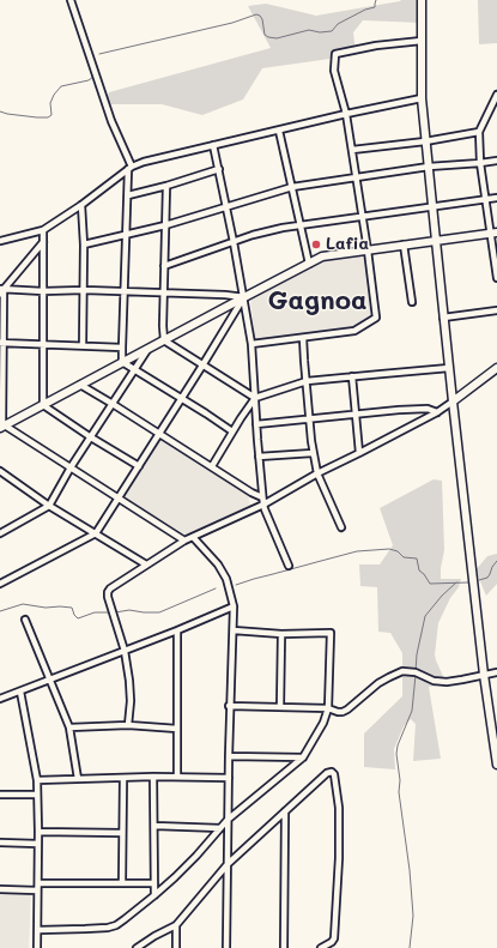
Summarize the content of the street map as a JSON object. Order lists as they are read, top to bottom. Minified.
{"districts":["Gagnoa"],"places":["Lafia"]}
